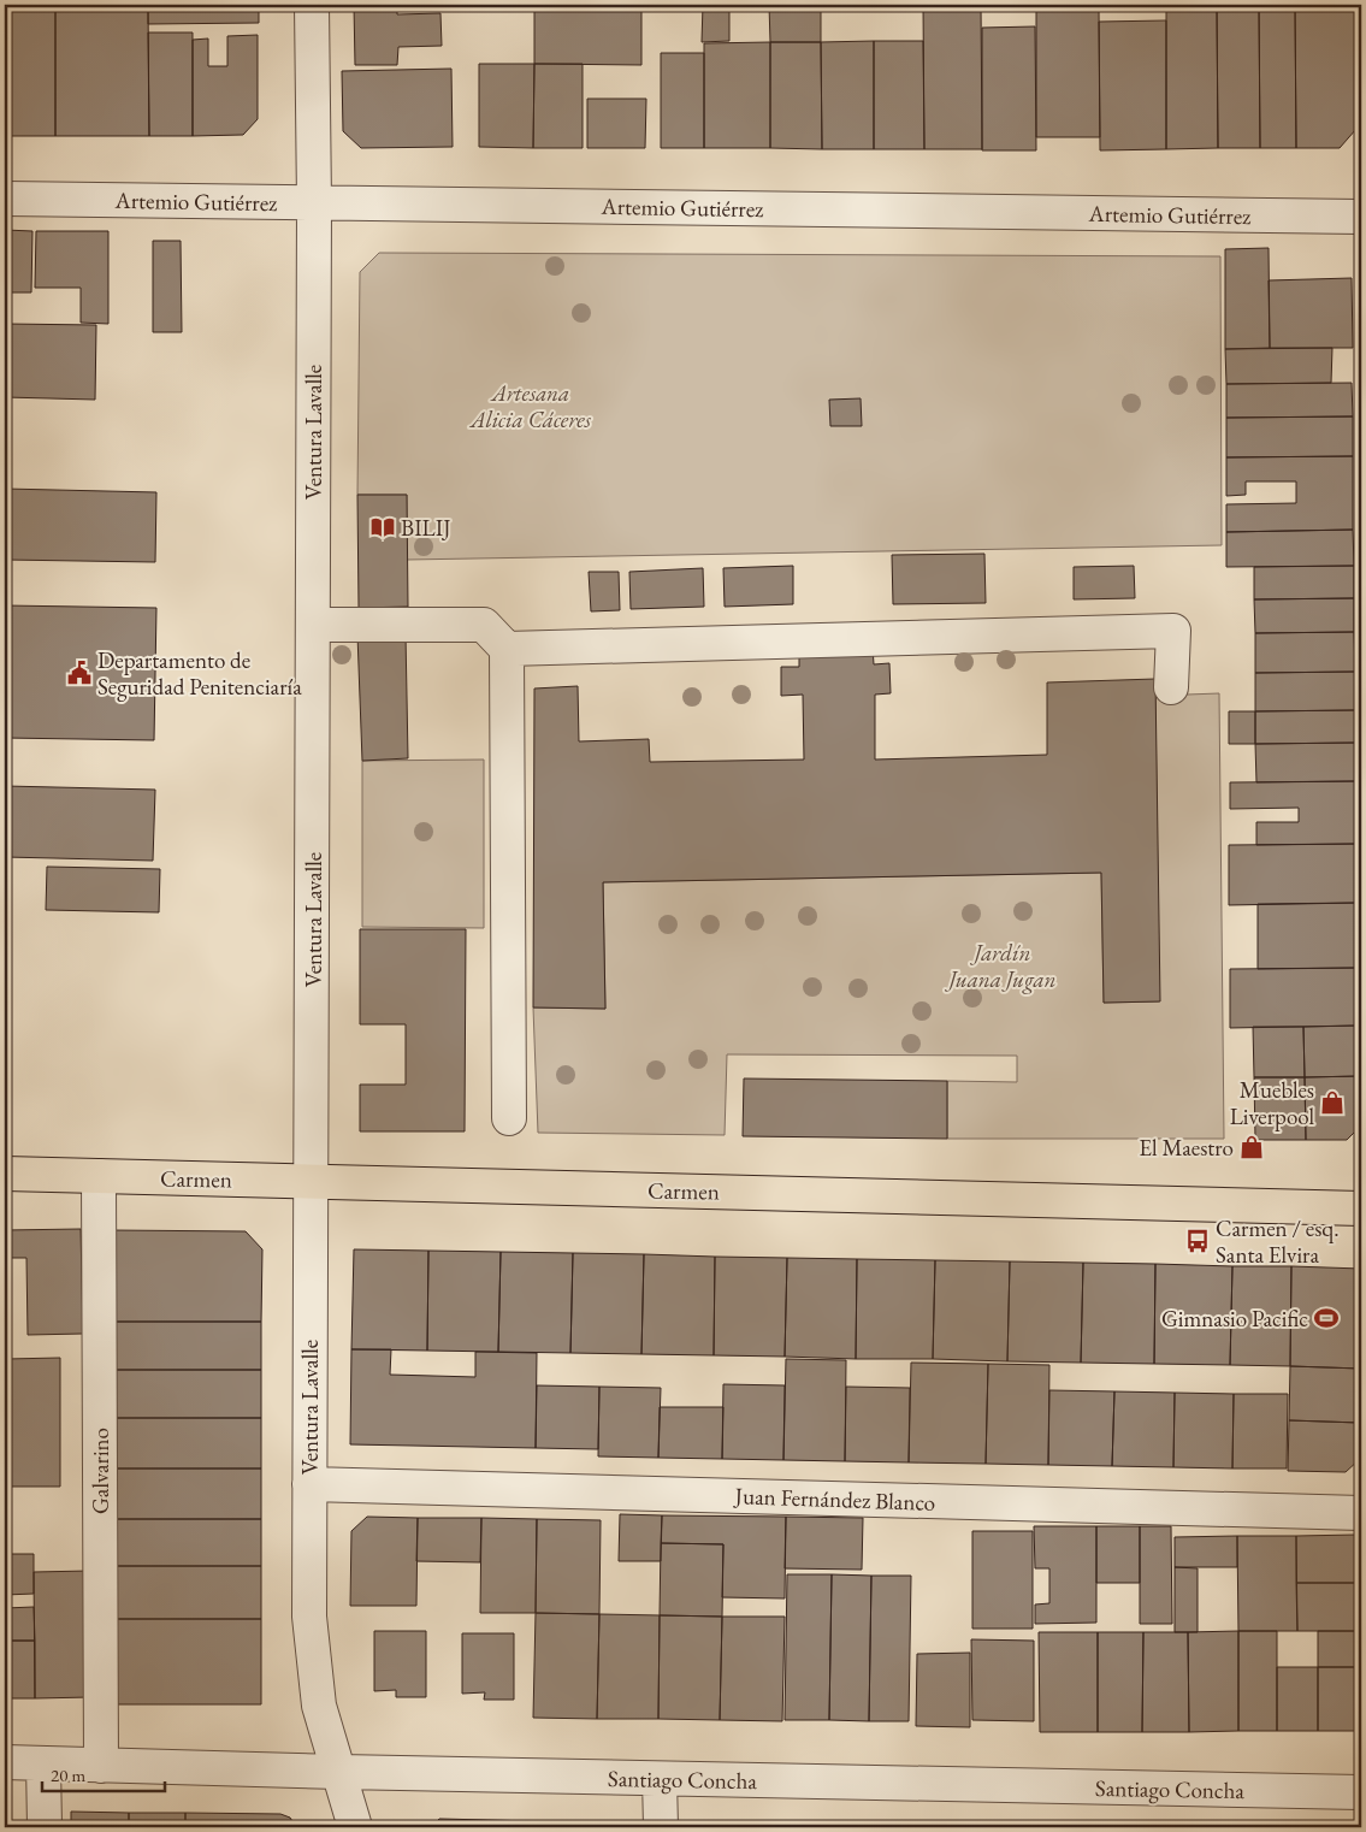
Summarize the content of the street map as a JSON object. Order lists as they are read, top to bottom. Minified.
{"streets":{"main road":["Carmen"],"street":["Artemio Gutiérrez","Ventura Lavalle","Galvarino","Juan Fernández Blanco","Santiago Concha"]},"crossings":[["Artemio Gutiérrez","Ventura Lavalle"],["Ventura Lavalle","Carmen"],["Ventura Lavalle","Juan Fernández Blanco"],["Ventura Lavalle","Santiago Concha"],["Carmen","Galvarino"],["Galvarino","Santiago Concha"]],"parks":["Artesana Alicia Cáceres","Jardín Juana Jugan"],"places":{"library":["BILIJ"],"public building":["Departamento de Seguridad Penitenciaría"],"shop":["Muebles Liverpool","El Maestro"],"bus stop":["Carmen / esq. Santa Elvira"],"sports":["Gimnasio Pacific"]},"scale_bar":"20 m"}
